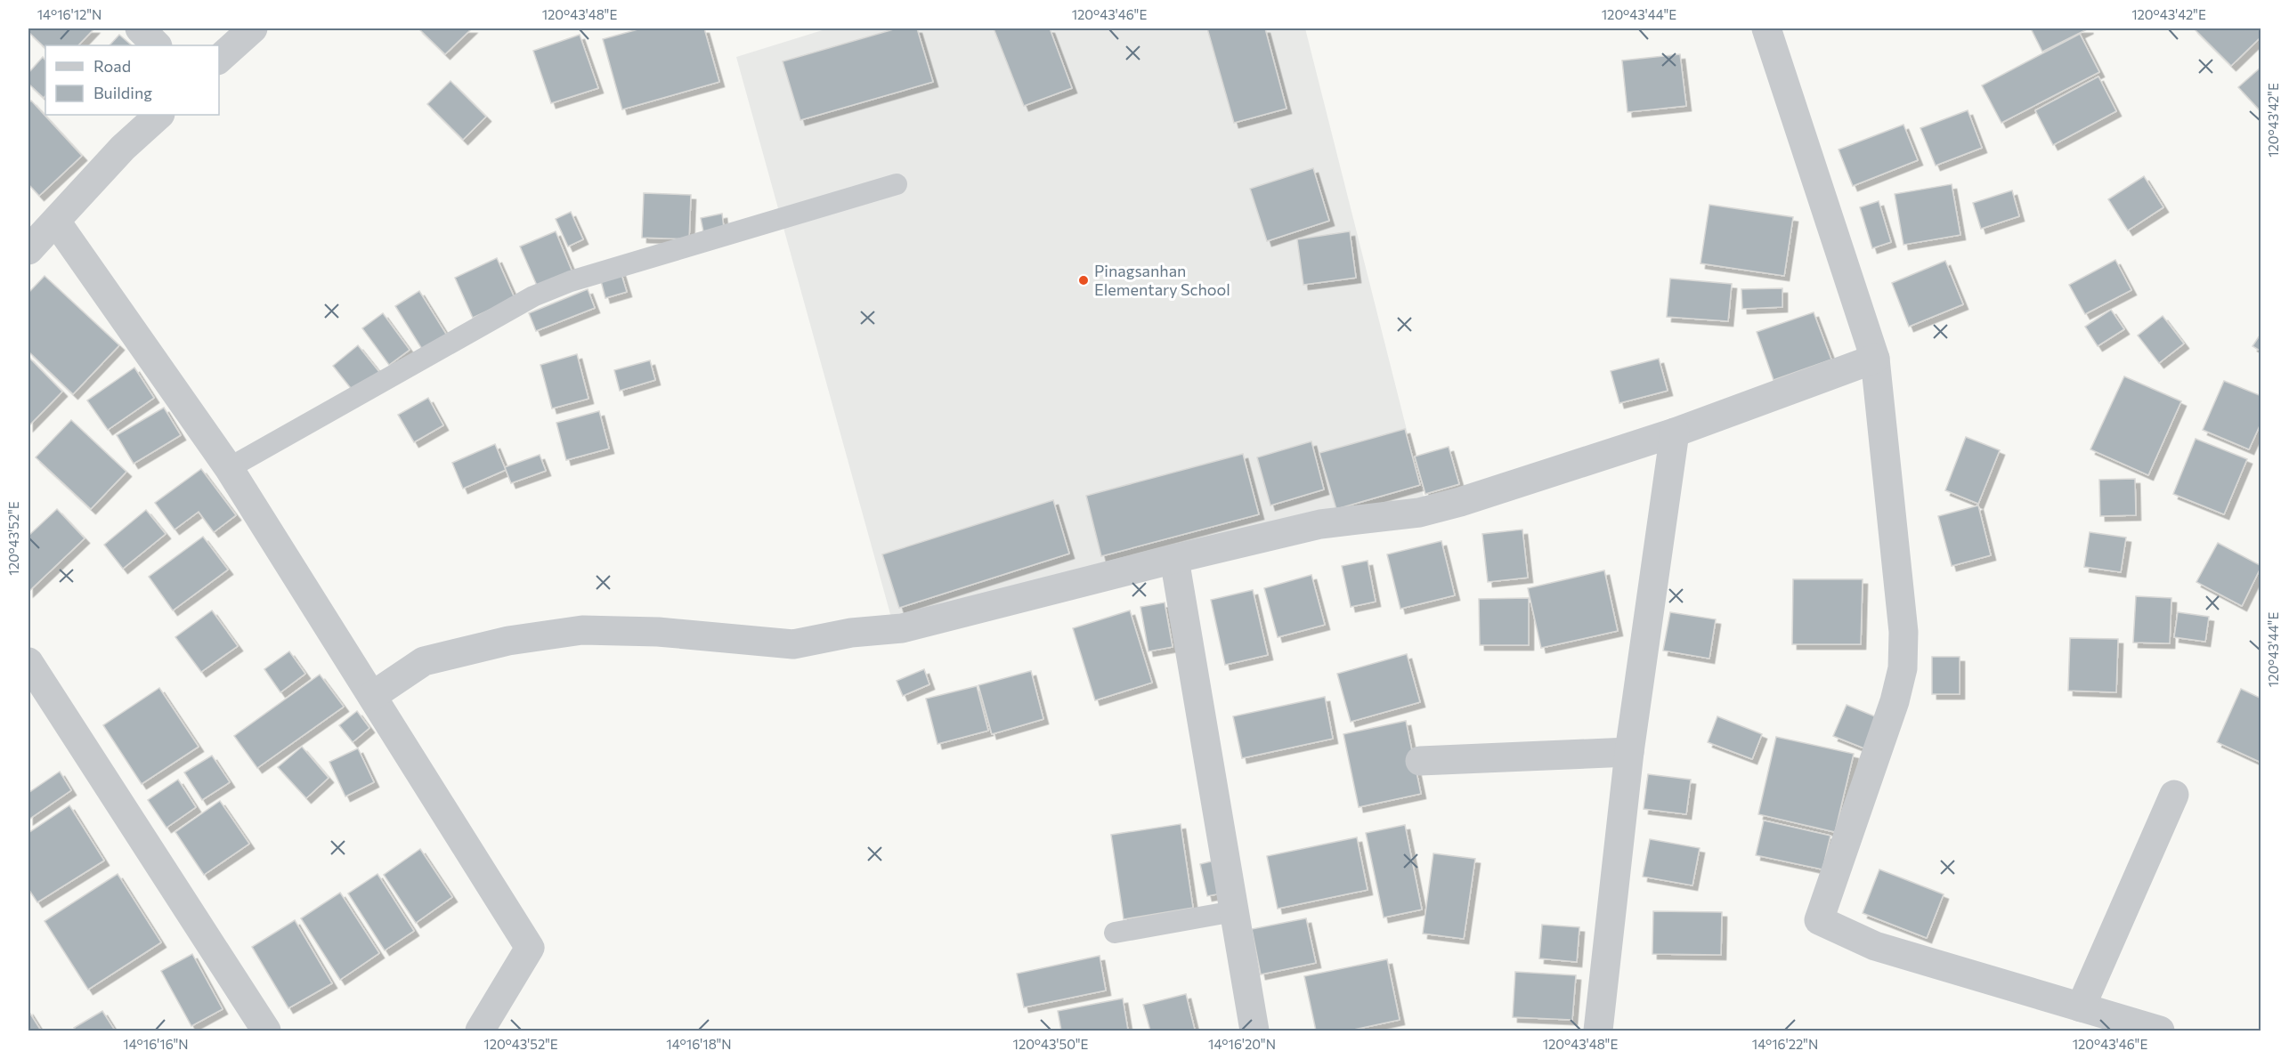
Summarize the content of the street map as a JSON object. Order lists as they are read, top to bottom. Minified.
{"places":["Pinagsanhan Elementary School"],"legend":["Road","Building"],"coordinates":["14°16'12\"N","120°43'48\"E","120°43'46\"E","120°43'44\"E","120°43'42\"E","120°43'52\"E","14°16'16\"N","14°16'18\"N","120°43'50\"E","14°16'20\"N","14°16'22\"N"]}
